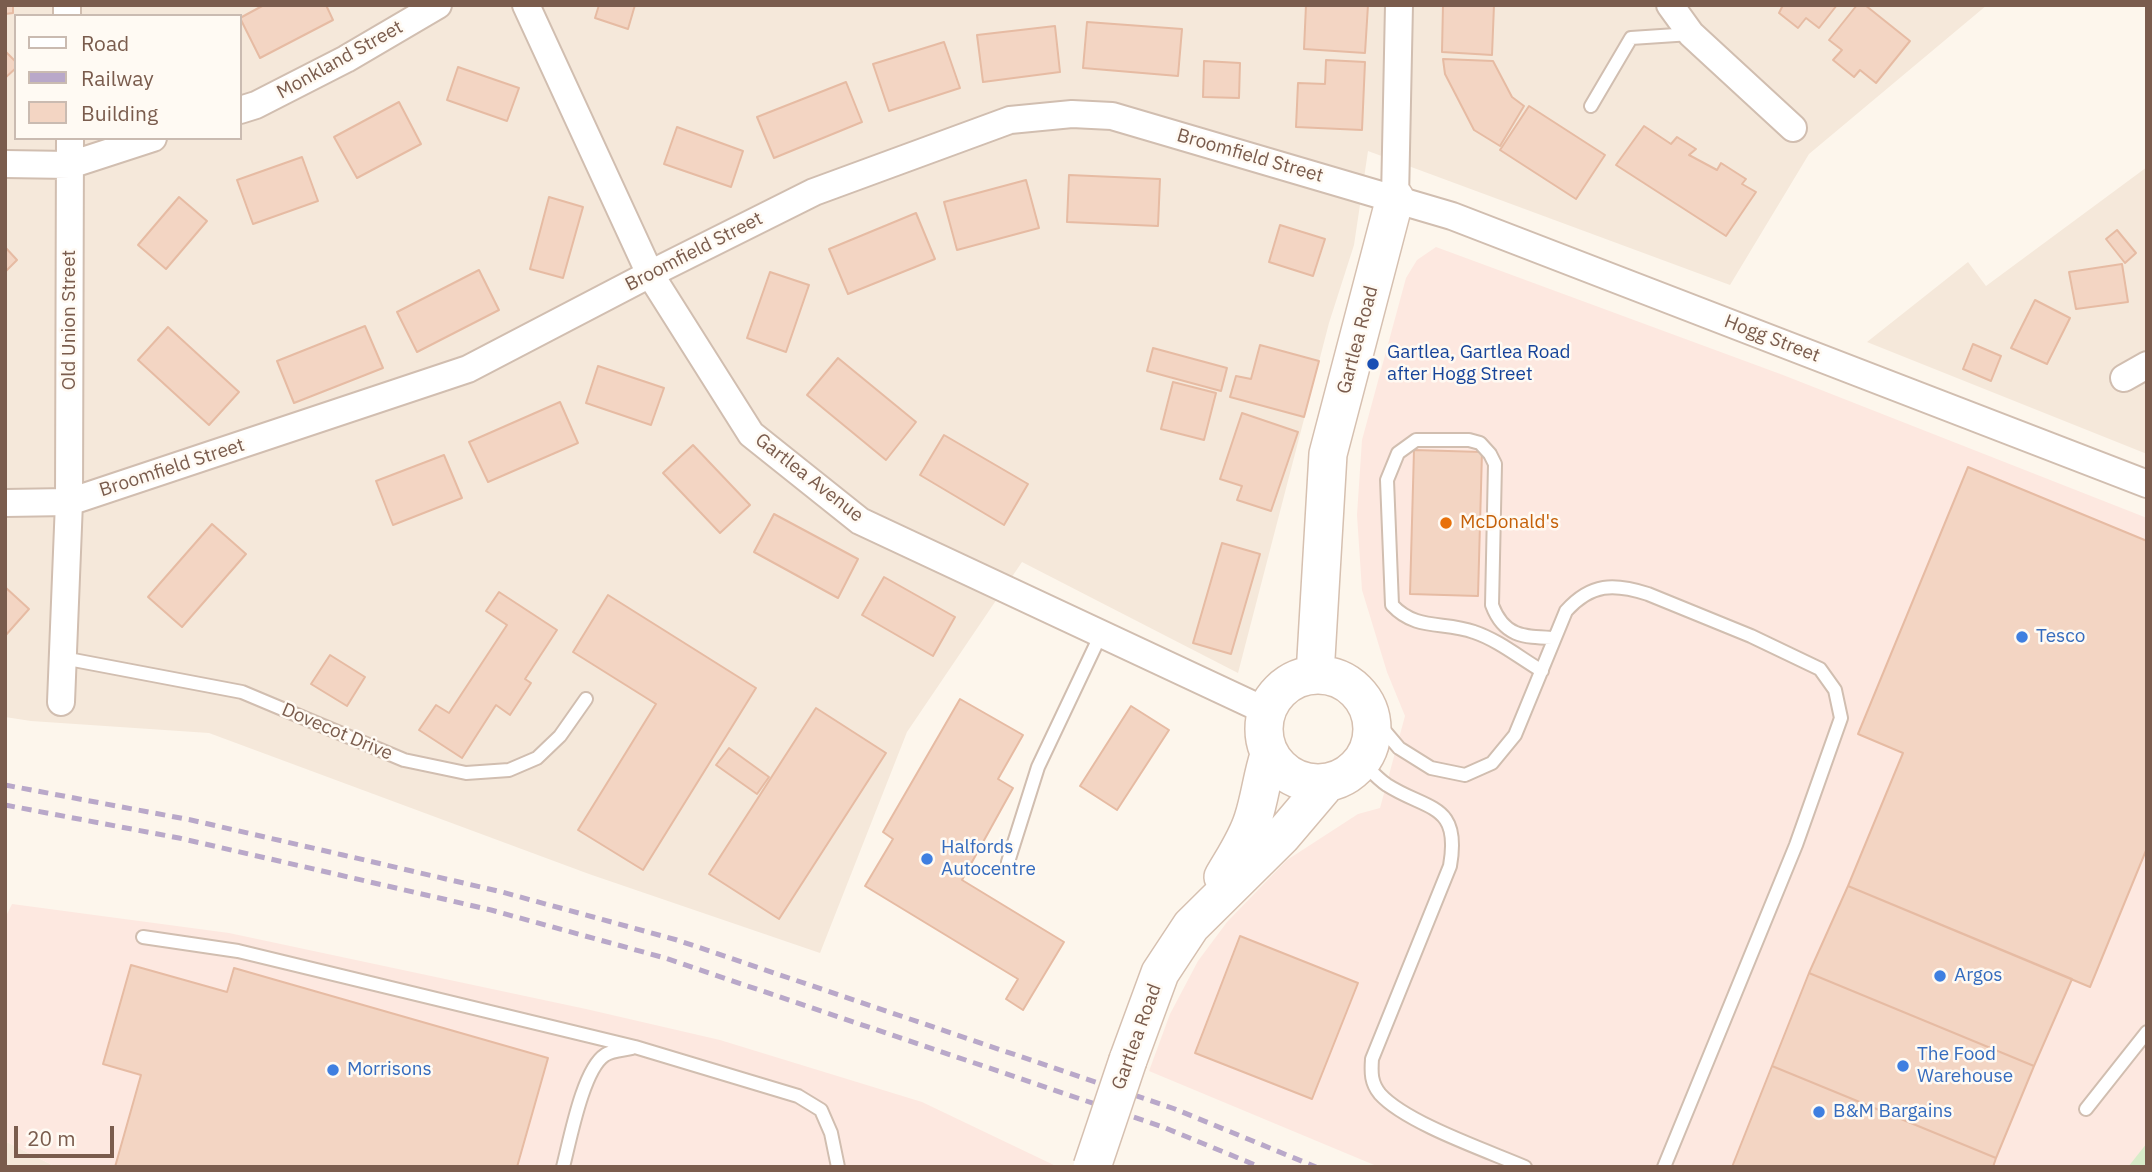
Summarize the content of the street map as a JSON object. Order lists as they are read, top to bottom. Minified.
{"streets":{"street":["Monkland Street","Broomfield Street","Old Union Street","Hogg Street","Gartlea Road","Gartlea Avenue"],"lane":["Dovecot Drive"]},"crossings":[["Broomfield Street","Old Union Street"],["Broomfield Street","Hogg Street"],["Broomfield Street","Gartlea Road"],["Broomfield Street","Gartlea Avenue"],["Hogg Street","Gartlea Road"],["Gartlea Road","Gartlea Avenue"]],"places":["Gartlea, Gartlea Road after Hogg Street","McDonald's","Tesco","Halfords Autocentre","Argos","The Food Warehouse","Morrisons","B&M Bargains"],"legend":["Road","Railway","Building"],"scale_bar":"20 m"}
